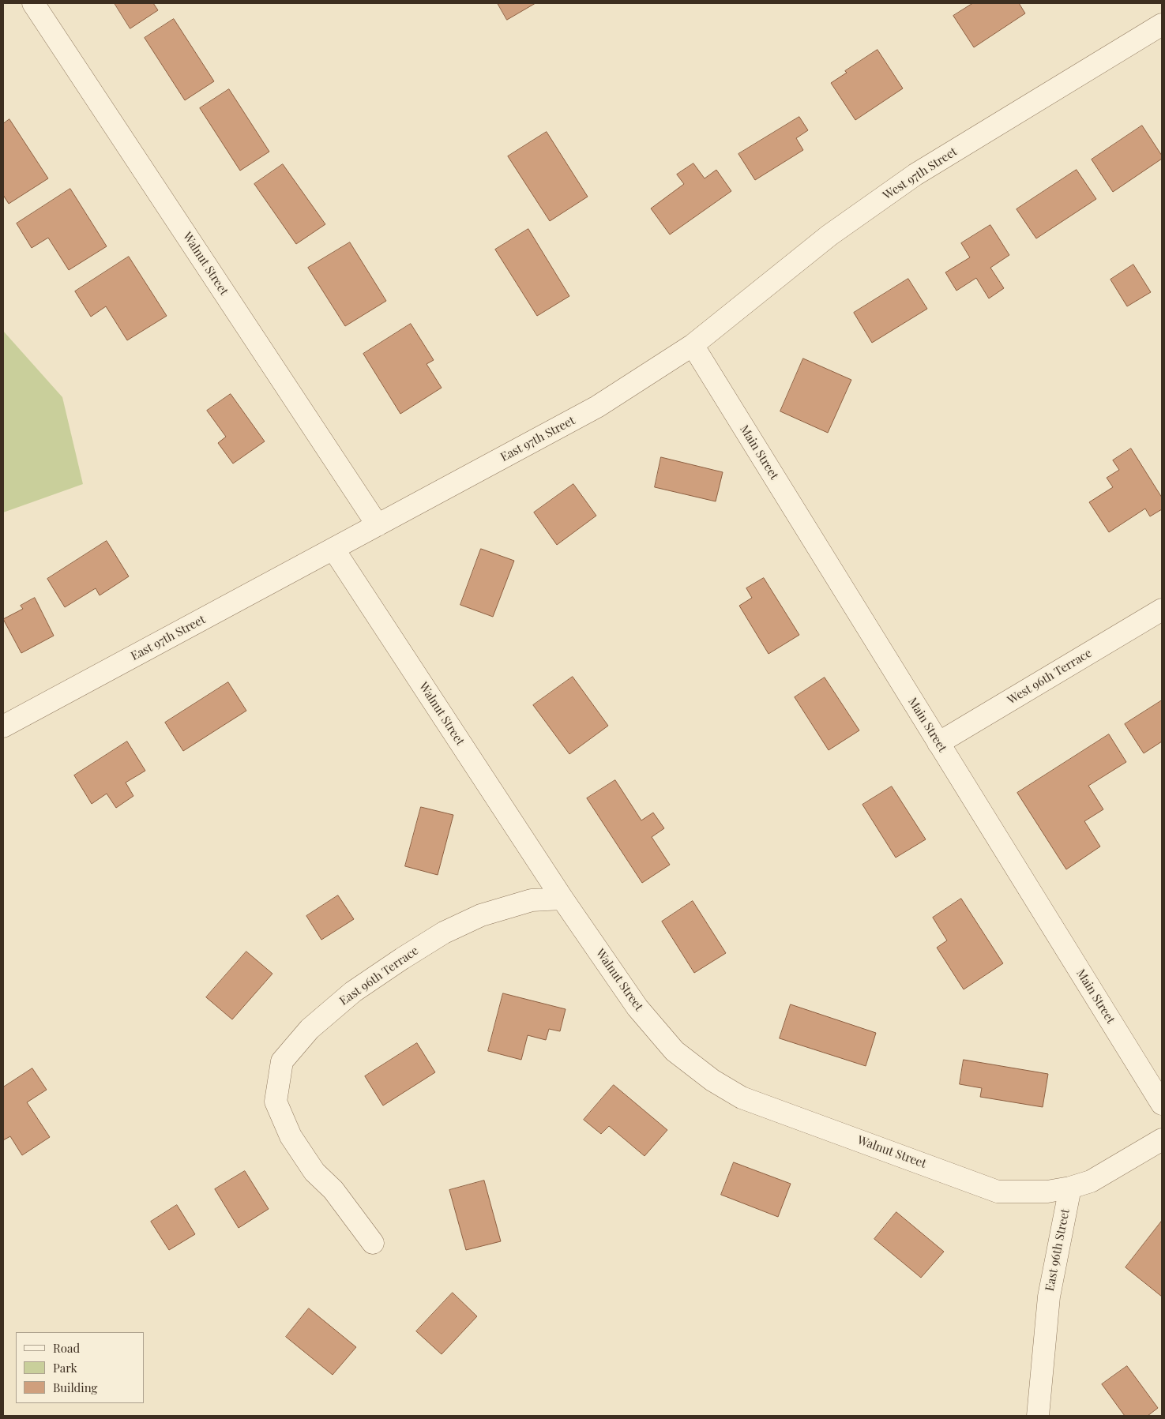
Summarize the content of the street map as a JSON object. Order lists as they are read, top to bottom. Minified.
{"streets":{"street":["West 97th Street","Walnut Street","East 97th Street","Main Street","West 96th Terrace","East 96th Terrace","East 96th Street"]},"crossings":[["West 97th Street","East 97th Street"],["West 97th Street","Main Street"],["Walnut Street","East 97th Street"],["Walnut Street","East 96th Terrace"],["Walnut Street","East 96th Street"],["East 97th Street","Main Street"],["Main Street","West 96th Terrace"]],"legend":["Road","Park","Building"]}
